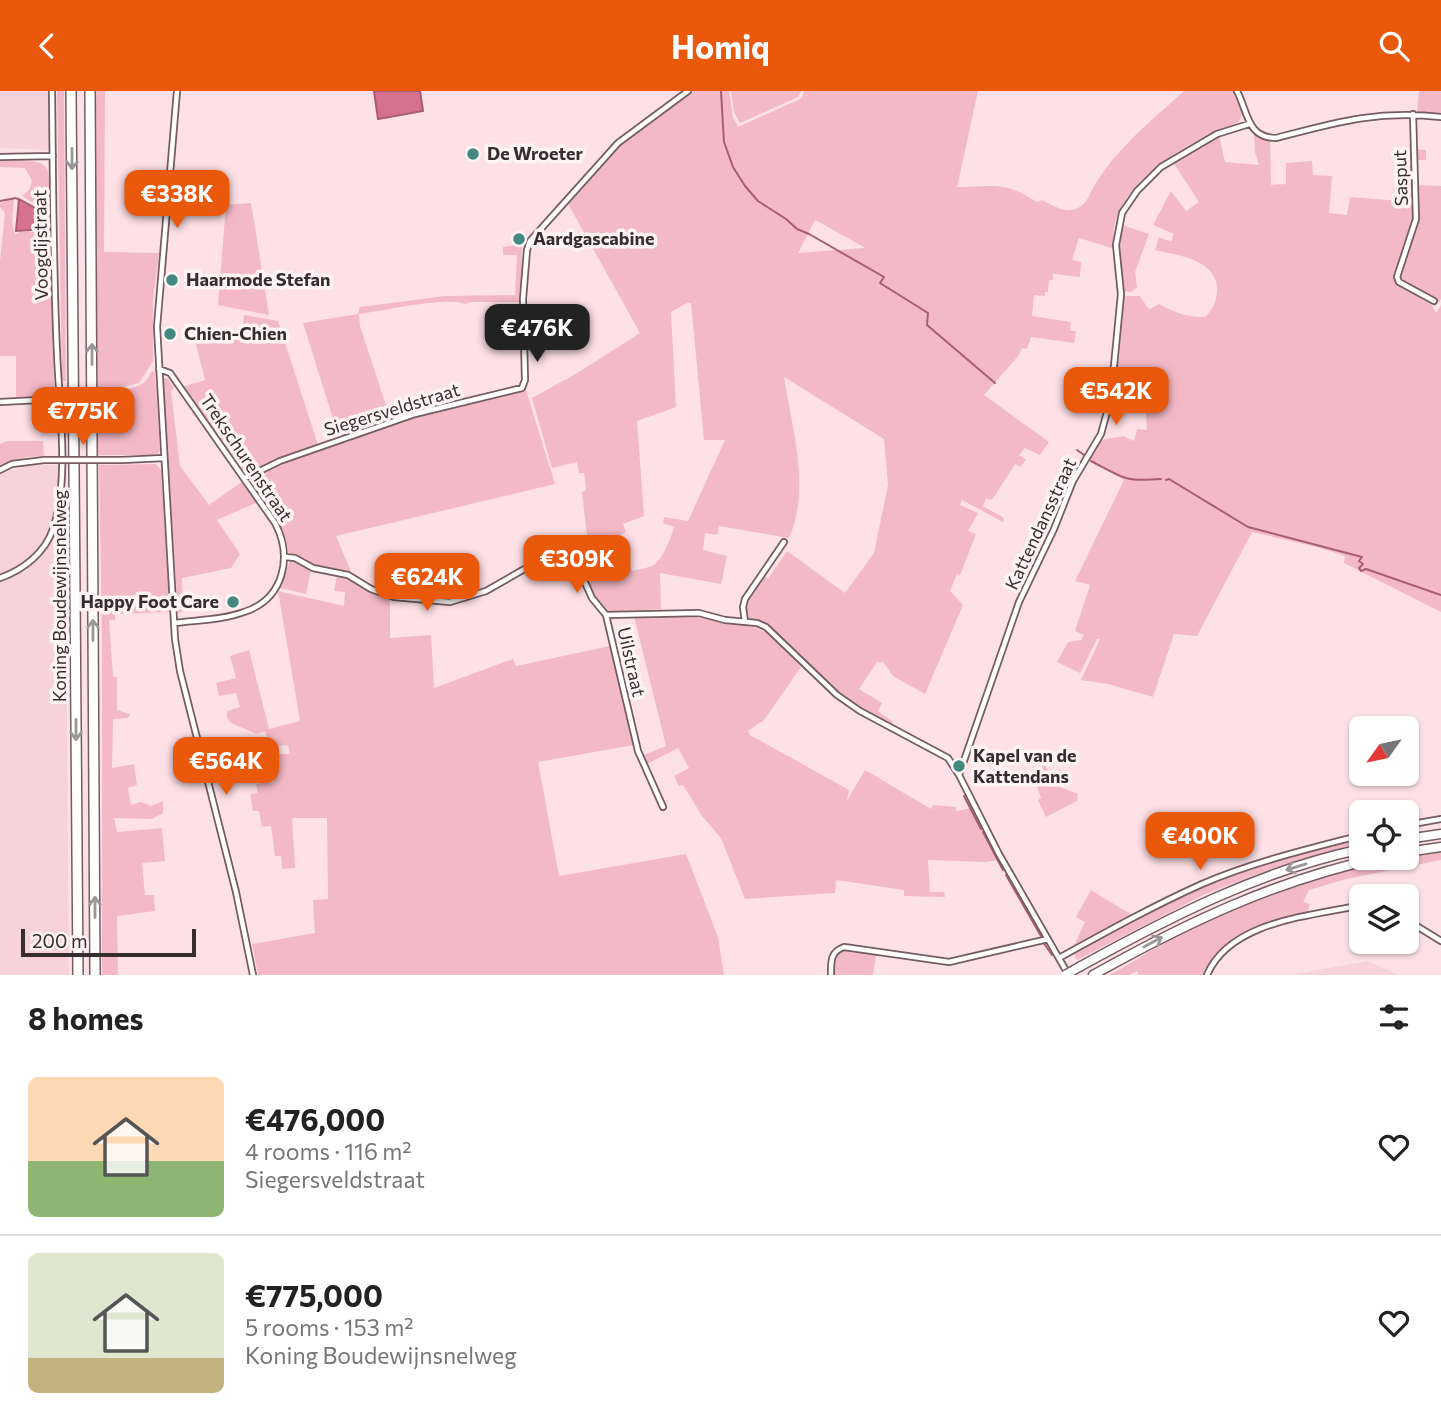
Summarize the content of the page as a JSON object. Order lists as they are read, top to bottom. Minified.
{"streets":{"highway":["Koning Boudewijnsnelweg"],"street":["Sasput","Voogdijstraat","Siegersveldstraat","Trekschurenstraat","Kattendansstraat","Uilstraat"]},"crossings":[["Siegersveldstraat","Trekschurenstraat"]],"places":["De Wroeter","Aardgascabine","Haarmode Stefan","Chien-Chien","Happy Foot Care","Kapel van de Kattendans"],"scale_bar":"200 m","north":"bottom left","page":{"header":"Homiq","price":["€338K","€476K","€542K","€775K","€309K","€624K","€564K","€400K"],"scale":"200 m","heading":"8 homes","list":[{"name":"€476,000","note":"4 rooms · 116 m² · Siegersveldstraat"},{"name":"€775,000","note":"5 rooms · 153 m² · Koning Boudewijnsnelweg"}]}}
